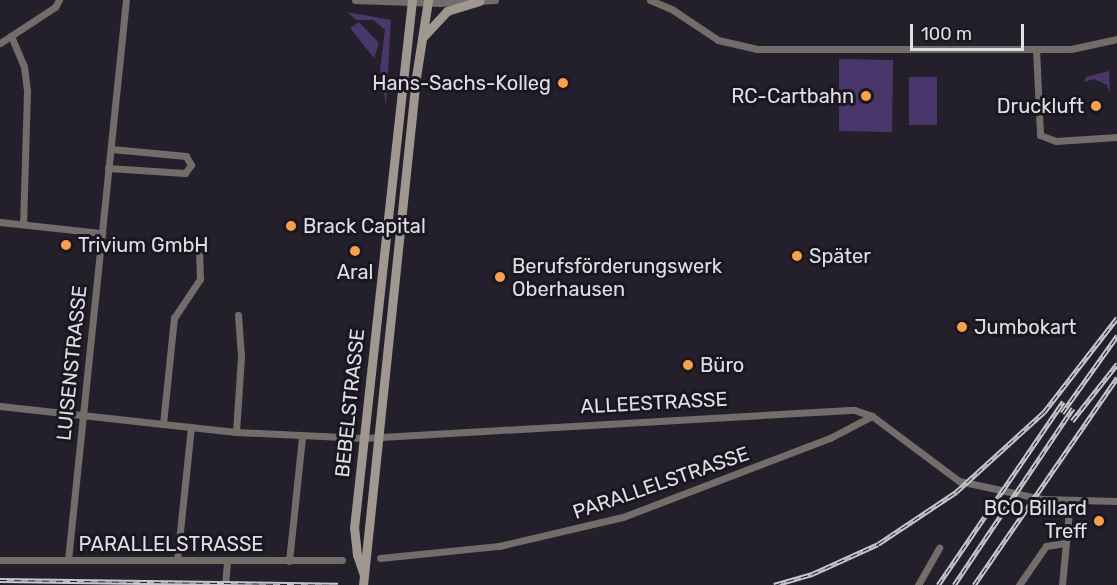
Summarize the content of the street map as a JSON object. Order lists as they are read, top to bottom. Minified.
{"streets":{"street":["LUISENSTRASSE","BEBELSTRASSE","ALLEESTRASSE","PARALLELSTRASSE"]},"crossings":[["LUISENSTRASSE","ALLEESTRASSE"],["LUISENSTRASSE","PARALLELSTRASSE"],["BEBELSTRASSE","ALLEESTRASSE"],["ALLEESTRASSE","PARALLELSTRASSE"]],"places":["Hans-Sachs-Kolleg","RC-Cartbahn","Druckluft","Brack Capital","Trivium GmbH","Aral","Später","Berufsförderungswerk Oberhausen","Jumbokart","Büro","BCO Billard Treff"],"scale_bar":"100 m"}
